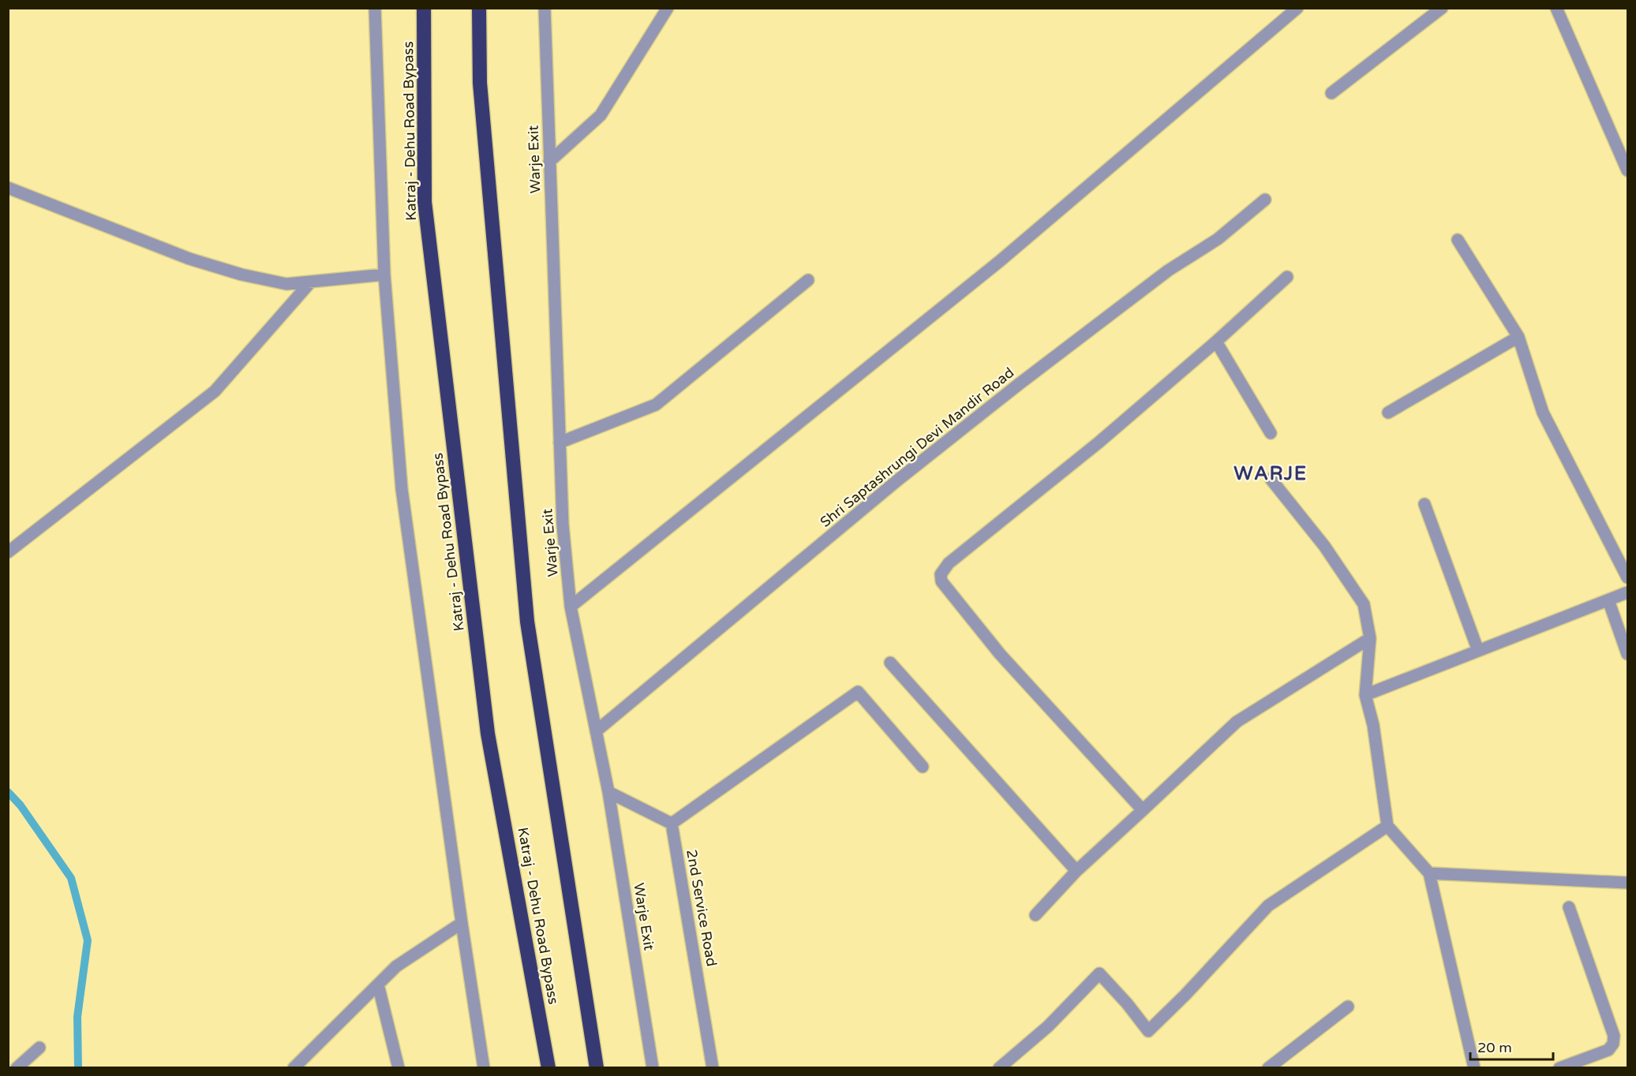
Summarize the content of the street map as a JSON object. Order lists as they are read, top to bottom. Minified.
{"streets":{"highway":["Katraj - Dehu Road Bypass"],"street":["Warje Exit","Shri Saptashrungi Devi Mandir Road","2nd Service Road"]},"crossings":[["Warje Exit","Shri Saptashrungi Devi Mandir Road"]],"districts":["WARJE"],"scale_bar":"20 m"}
